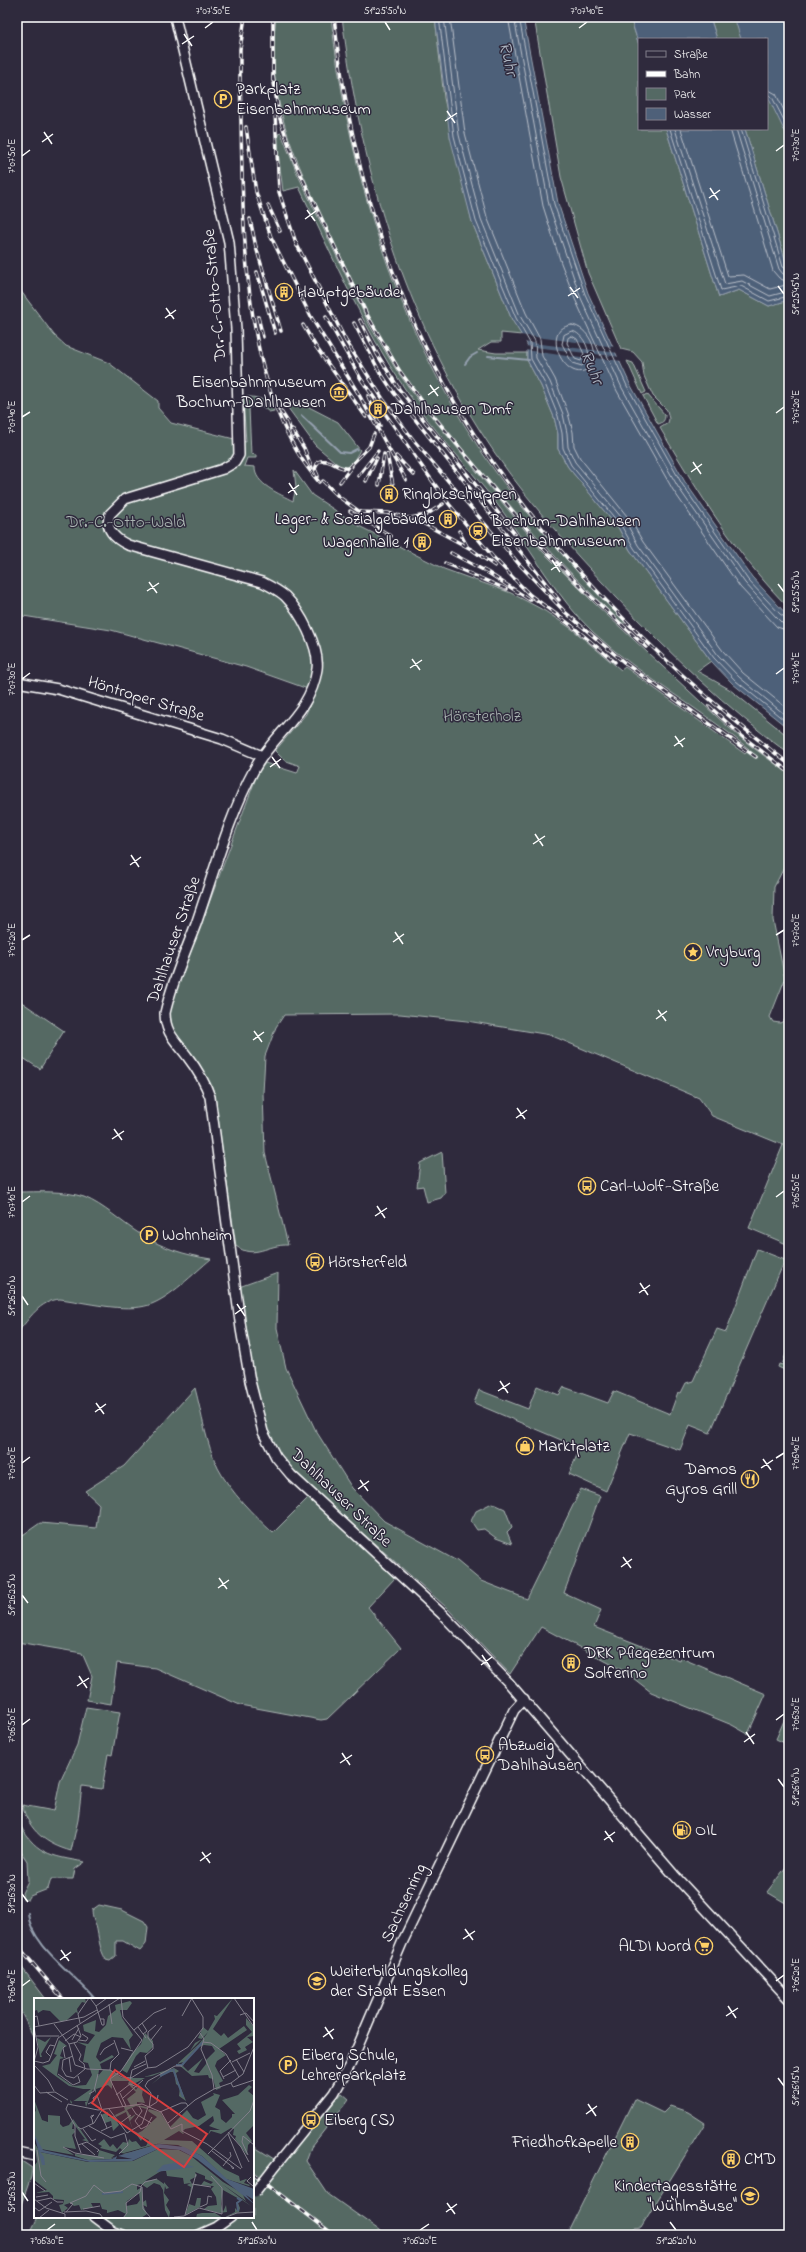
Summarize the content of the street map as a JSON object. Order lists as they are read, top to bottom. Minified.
{"streets":{"street":["Dr.-C.-Otto-Straße","Höntroper Straße","Dahlhauser Straße","Sachsenring"]},"crossings":[["Dr.-C.-Otto-Straße","Dahlhauser Straße"],["Höntroper Straße","Dahlhauser Straße"],["Dahlhauser Straße","Sachsenring"]],"water":["Ruhr"],"parks":["Dr.-C.-Otto-Wald","Hörsterholz"],"places":{"parking":["Parkplatz Eisenbahnmuseum","Wohnheim","Eiberg Schule, Lehrerparkplatz"],"building":["Hauptgebäude","Dahlhausen Dmf","Ringlokschuppen","Lager- & Sozialgebäude","Wagenhalle 1","DRK Pflegezentrum Solferino","Friedhofkapelle","CMD"],"museum":["Eisenbahnmuseum Bochum-Dahlhausen"],"station":["Bochum-Dahlhausen Eisenbahnmuseum"],"place":["Vryburg"],"bus stop":["Carl-Wolf-Straße","Hörsterfeld","Abzweig Dahlhausen","Eiberg (S)"],"shop":["Marktplatz"],"restaurant":["Damos Gyros Grill"],"fuel station":["OIL"],"supermarket":["ALDI Nord"],"school or university":["Weiterbildungskolleg der Stadt Essen","Kindertagesstätte \"Wühlmäuse\""]},"legend":["Straße","Bahn","Park","Wasser"],"coordinates":["7°07'50\"E","51°25'50\"N","7°07'40\"E","7°07'30\"E","51°25'45\"N","7°07'20\"E","7°07'10\"E","7°07'00\"E","7°06'50\"E","51°26'20\"N","7°06'40\"E","51°26'25\"N","7°06'30\"E","51°26'10\"N","51°26'30\"N","7°06'20\"E","51°26'15\"N","51°26'35\"N"]}
